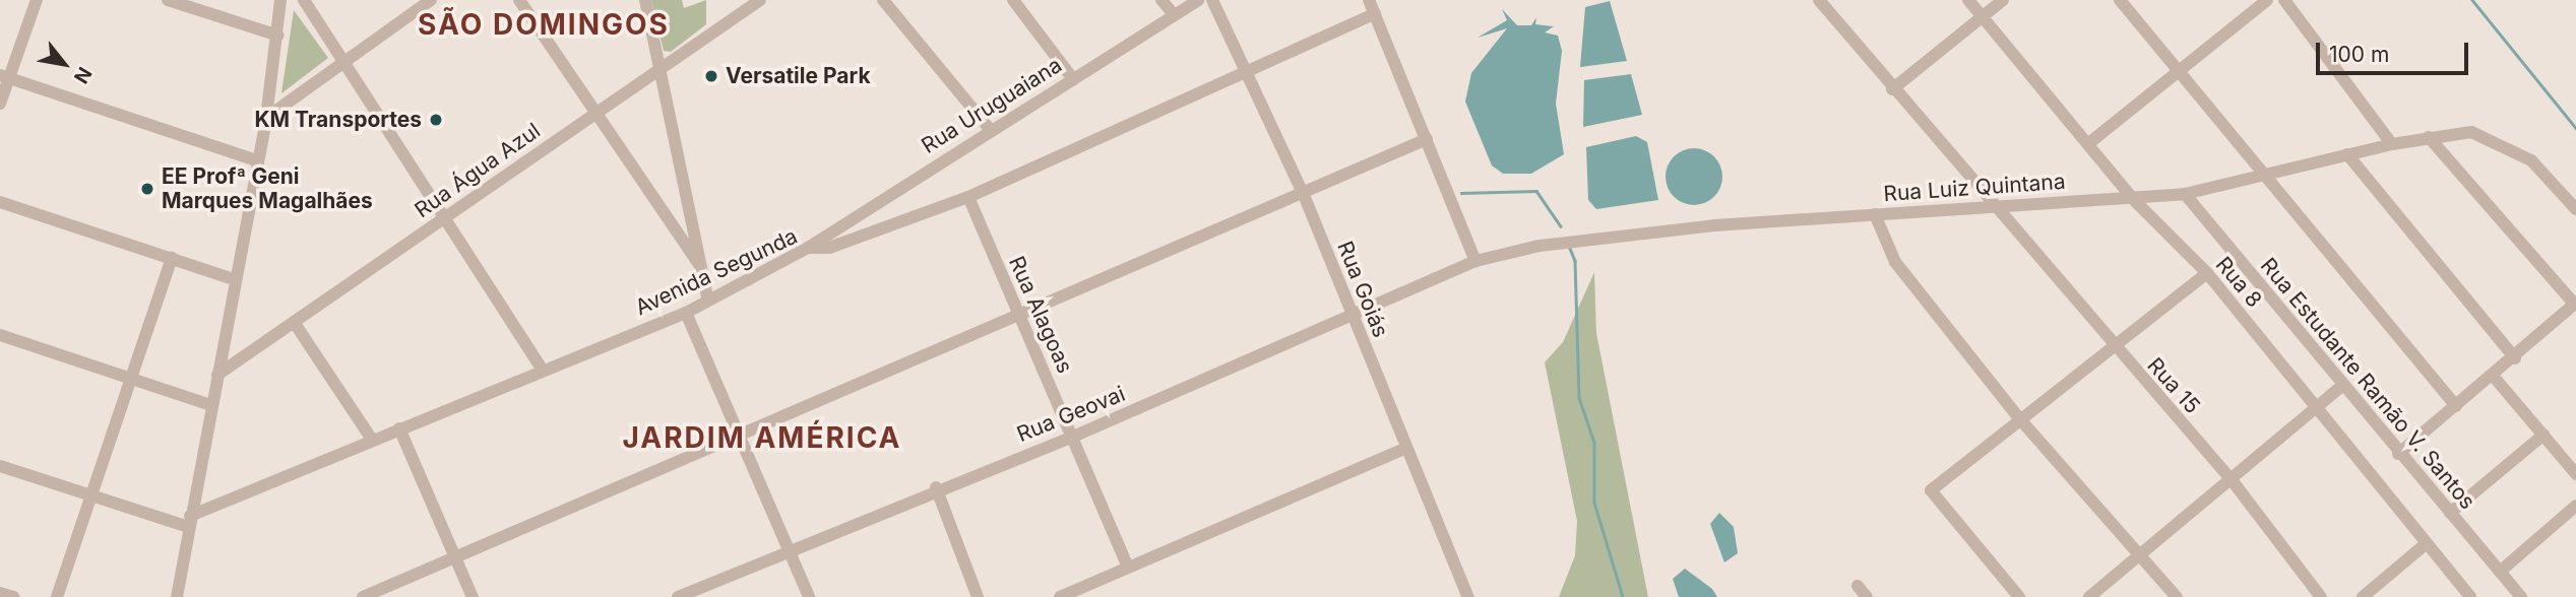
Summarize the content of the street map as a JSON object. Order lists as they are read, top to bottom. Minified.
{"streets":{"street":["Rua Uruguaiana","Rua Água Azul","Rua Luiz Quintana","Avenida Segunda","Rua 8","Rua Goiás","Rua Alagoas","Rua Estudante Ramão V. Santos","Rua 15","Rua Geovai"]},"crossings":[["Rua Uruguaiana","Avenida Segunda"],["Rua Luiz Quintana","Rua 8"],["Rua Luiz Quintana","Rua Estudante Ramão V. Santos"],["Rua Luiz Quintana","Rua 15"],["Rua Luiz Quintana","Rua Geovai"],["Avenida Segunda","Rua Goiás"],["Avenida Segunda","Rua Alagoas"],["Rua Goiás","Rua Geovai"],["Rua Alagoas","Rua Geovai"]],"districts":["SÃO DOMINGOS","JARDIM AMÉRICA"],"places":["Versatile Park","KM Transportes","EE Profª Geni Marques Magalhães"],"scale_bar":"100 m","north":"bottom right"}
